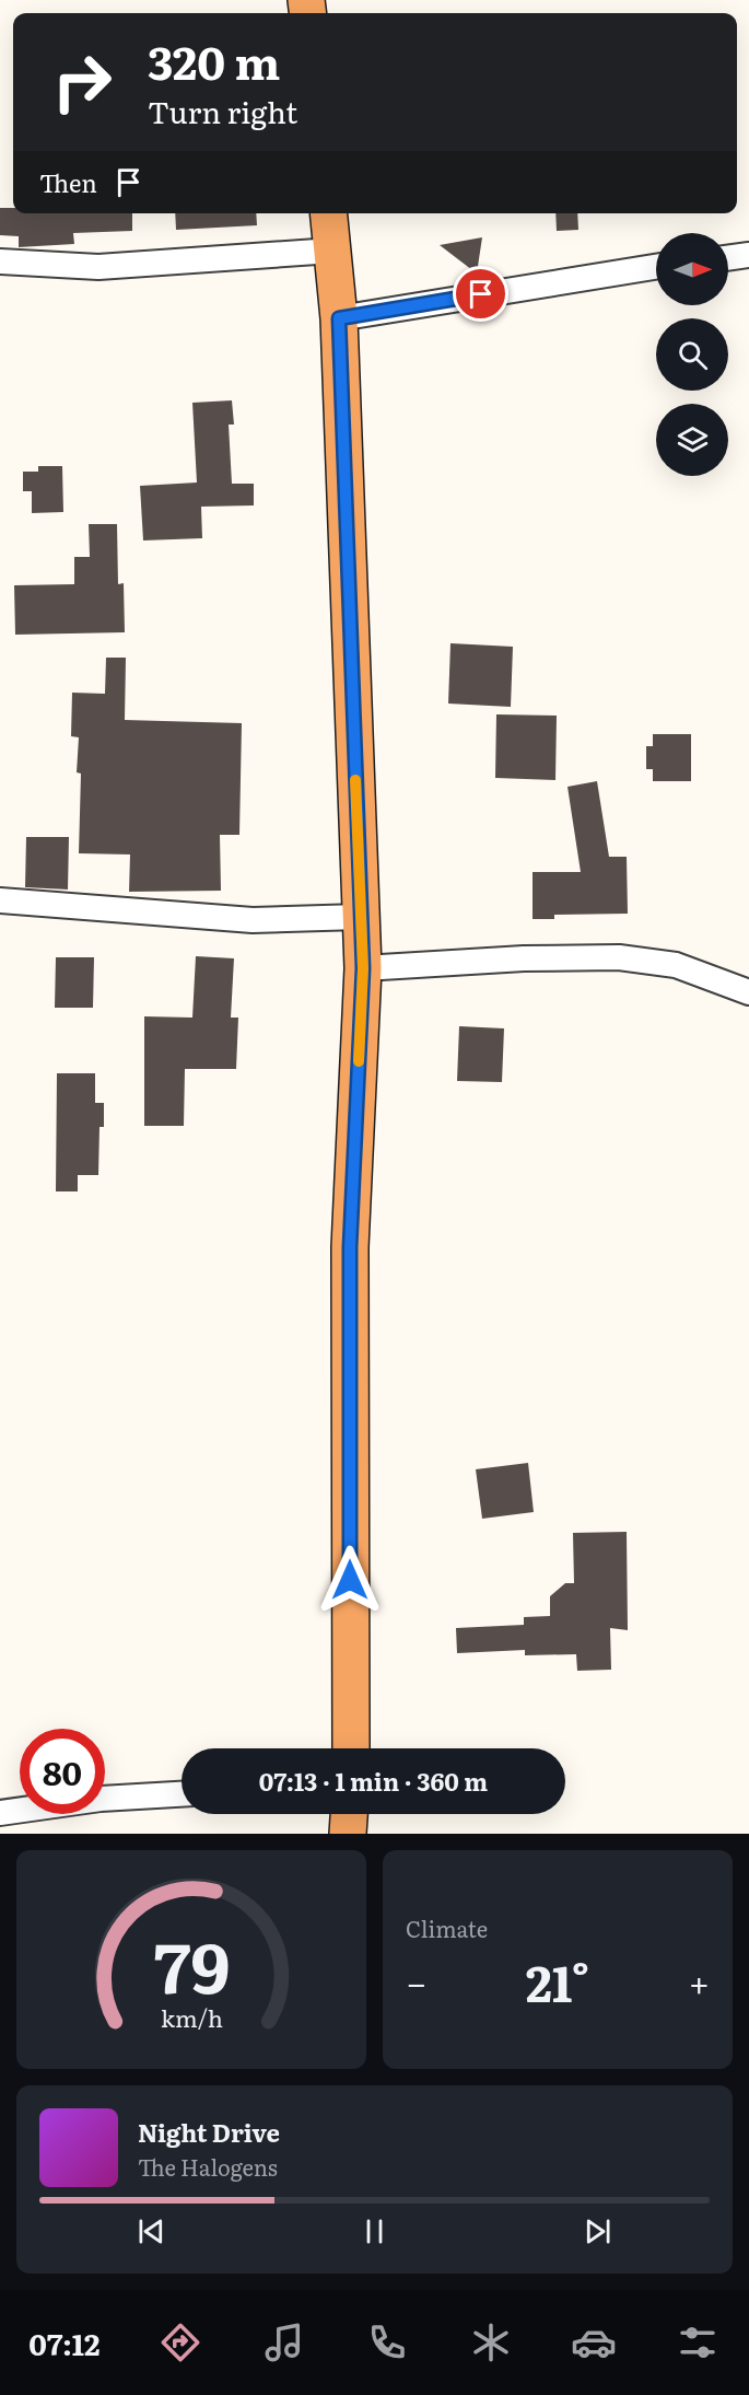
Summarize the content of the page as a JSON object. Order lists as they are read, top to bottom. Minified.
{"north":"right","page":{"turn":["320 m","Turn right"],"then":"Then","limit":"80","trip":"07:13 · 1 min · 360 m","tile":"Climate","heat":["−","21°","+"],"song":["Night Drive","The Halogens"],"tabs":"07:12","gauge":["79","km/h"]}}
